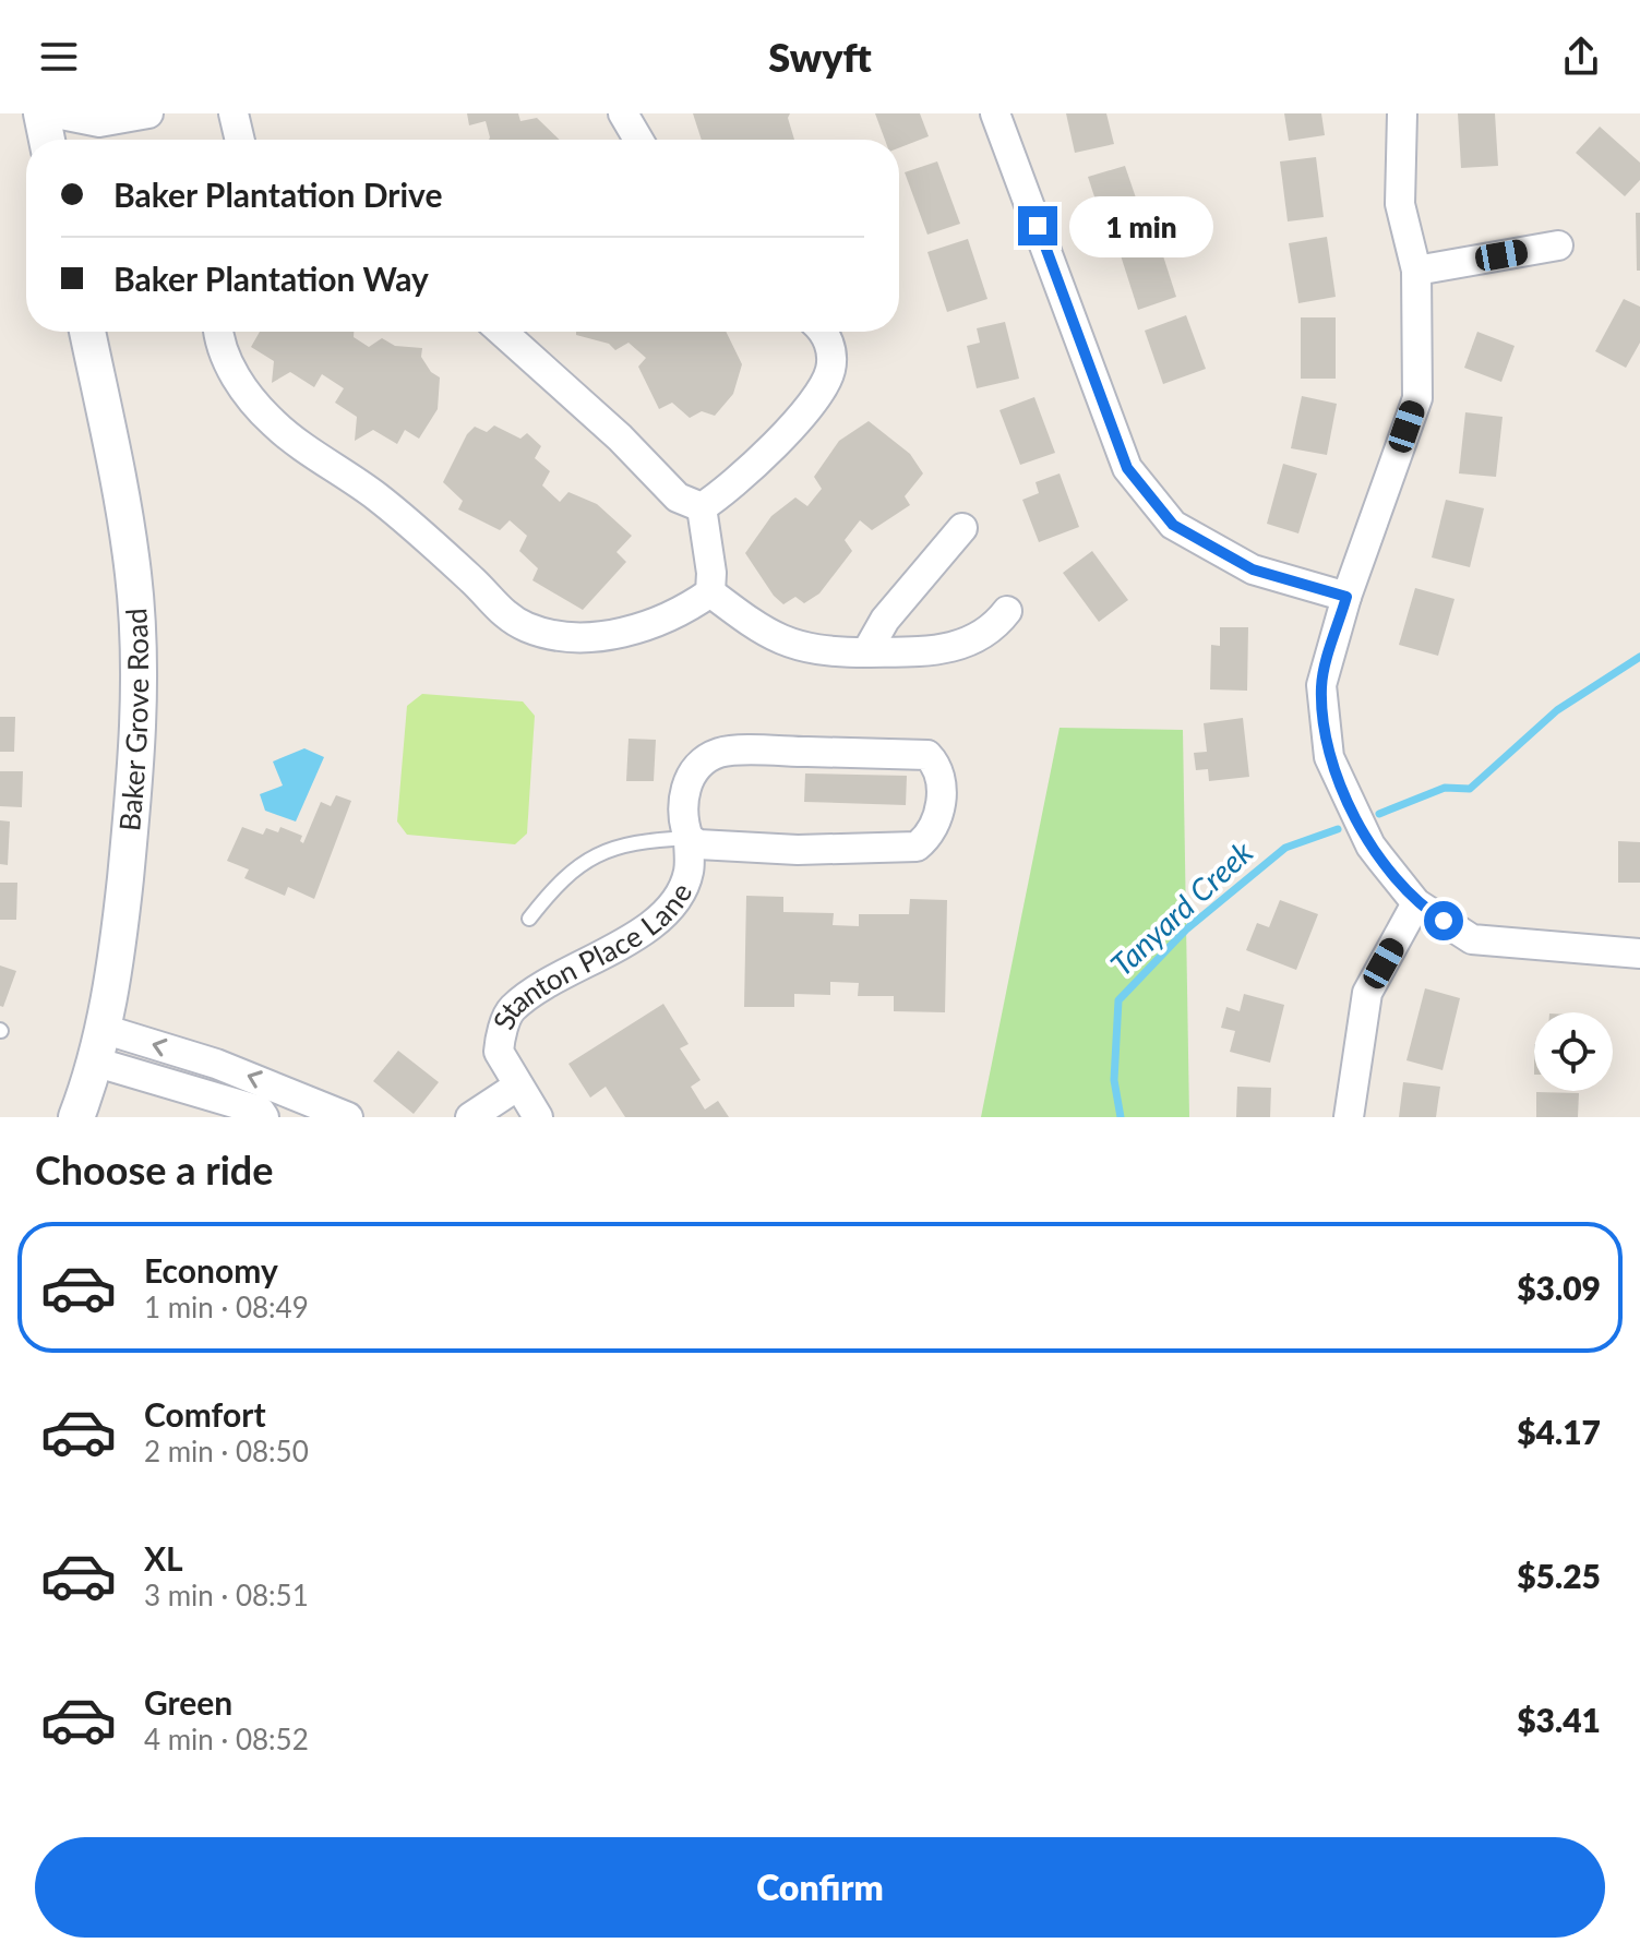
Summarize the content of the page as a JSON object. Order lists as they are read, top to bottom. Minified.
{"streets":{"street":["Baker Grove Road","Stanton Place Lane"]},"water":["Tanyard Creek"],"page":{"header":"Swyft","banner":["Baker Plantation Drive","Baker Plantation Way"],"bubble":"1 min","heading":"Choose a ride","list":[{"name":"Economy","note":"1 min · 08:49","value":"$3.09"},{"name":"Comfort","note":"2 min · 08:50","value":"$4.17"},{"name":"XL","note":"3 min · 08:51","value":"$5.25"},{"name":"Green","note":"4 min · 08:52","value":"$3.41"}],"buttons":"Confirm"}}
